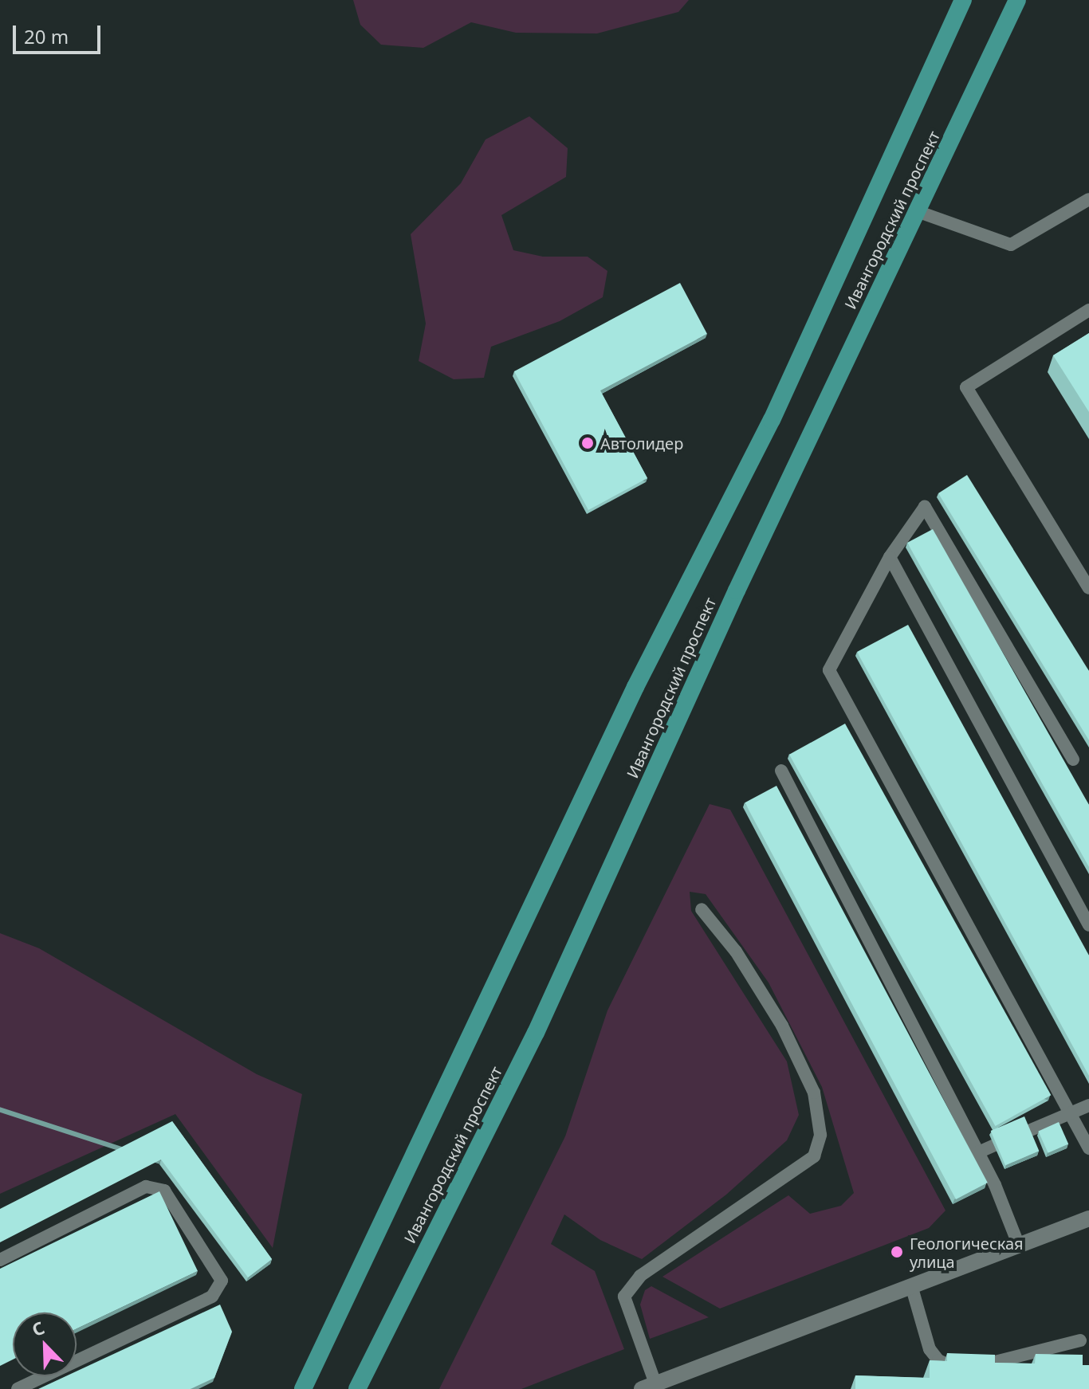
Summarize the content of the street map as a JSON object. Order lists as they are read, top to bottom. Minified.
{"streets":{"highway":["Ивангородский проспект"]},"places":["Автолидер","Геологическая улица"],"scale_bar":"20 m","north":"top left"}
